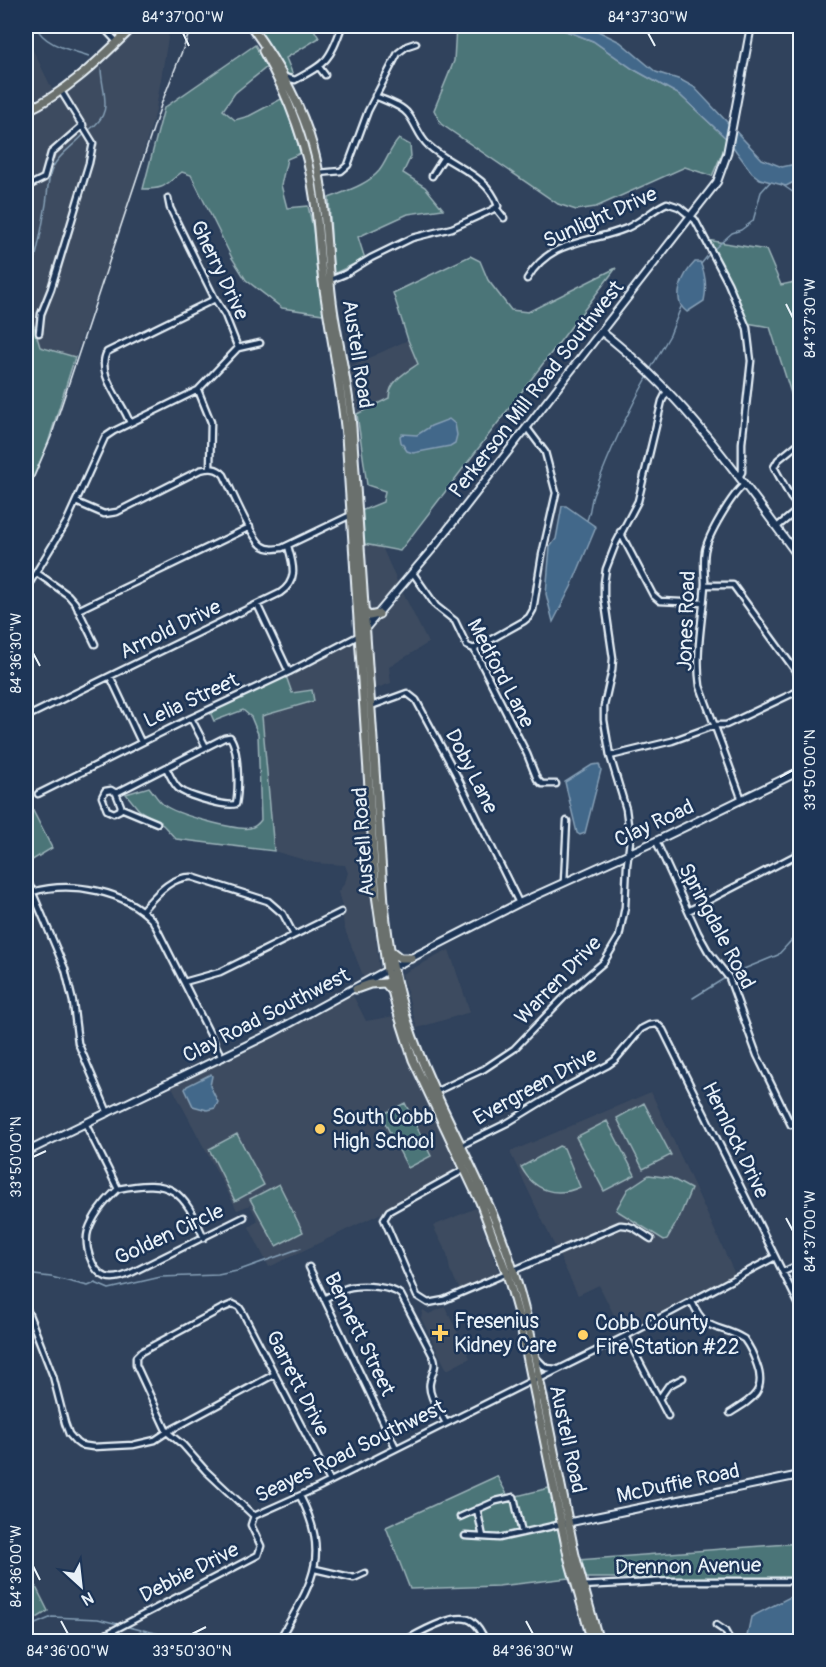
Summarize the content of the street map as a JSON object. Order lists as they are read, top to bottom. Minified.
{"streets":{"main road":["Austell Road"],"street":["Sunlight Drive","Gherry Drive","Perkerson Mill Road Southwest","Jones Road","Arnold Drive","Medford Lane","Lelia Street","Doby Lane","Clay Road","Springdale Road","Warren Drive","Clay Road Southwest","Evergreen Drive","Hemlock Drive","Golden Circle","Bennett Street","Garrett Drive","Seayes Road Southwest","McDuffie Road","Drennon Avenue","Debbie Drive"]},"crossings":[["Sunlight Drive","Perkerson Mill Road Southwest"],["Austell Road","Perkerson Mill Road Southwest"],["Austell Road","Lelia Street"],["Austell Road","Doby Lane"],["Austell Road","Warren Drive"],["Austell Road","Clay Road Southwest"],["Austell Road","Evergreen Drive"],["Austell Road","Seayes Road Southwest"],["Austell Road","McDuffie Road"],["Austell Road","Drennon Avenue"],["Perkerson Mill Road Southwest","Medford Lane"],["Perkerson Mill Road Southwest","Lelia Street"],["Jones Road","Clay Road"],["Doby Lane","Clay Road"],["Doby Lane","Clay Road Southwest"],["Clay Road","Springdale Road"],["Clay Road","Warren Drive"],["Clay Road","Clay Road Southwest"],["Evergreen Drive","Hemlock Drive"],["Hemlock Drive","Seayes Road Southwest"],["Bennett Street","Seayes Road Southwest"],["Garrett Drive","Seayes Road Southwest"],["Seayes Road Southwest","Debbie Drive"]],"places":{"other":["South Cobb High School","Cobb County Fire Station #22"],"health":["Fresenius Kidney Care"]},"north":"bottom right","coordinates":["84°37'00\"W","84°37'30\"W","84°36'30\"W","33°50'00\"N","84°36'00\"W","33°50'30\"N"]}
